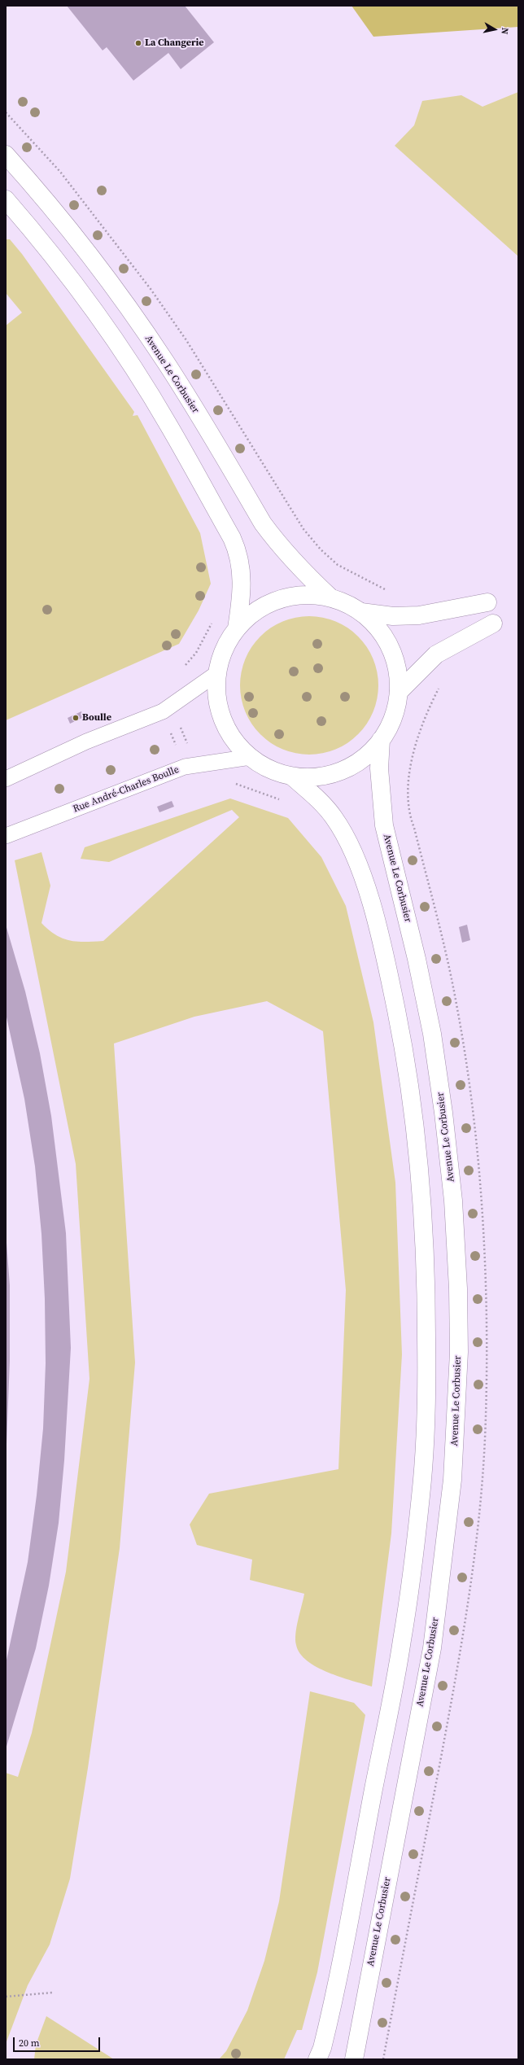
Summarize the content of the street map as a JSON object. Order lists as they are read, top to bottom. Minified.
{"streets":{"street":["Avenue Le Corbusier"],"lane":["Rue André-Charles Boulle"]},"places":["La Changerie","Boulle"],"scale_bar":"20 m","north":"right"}
